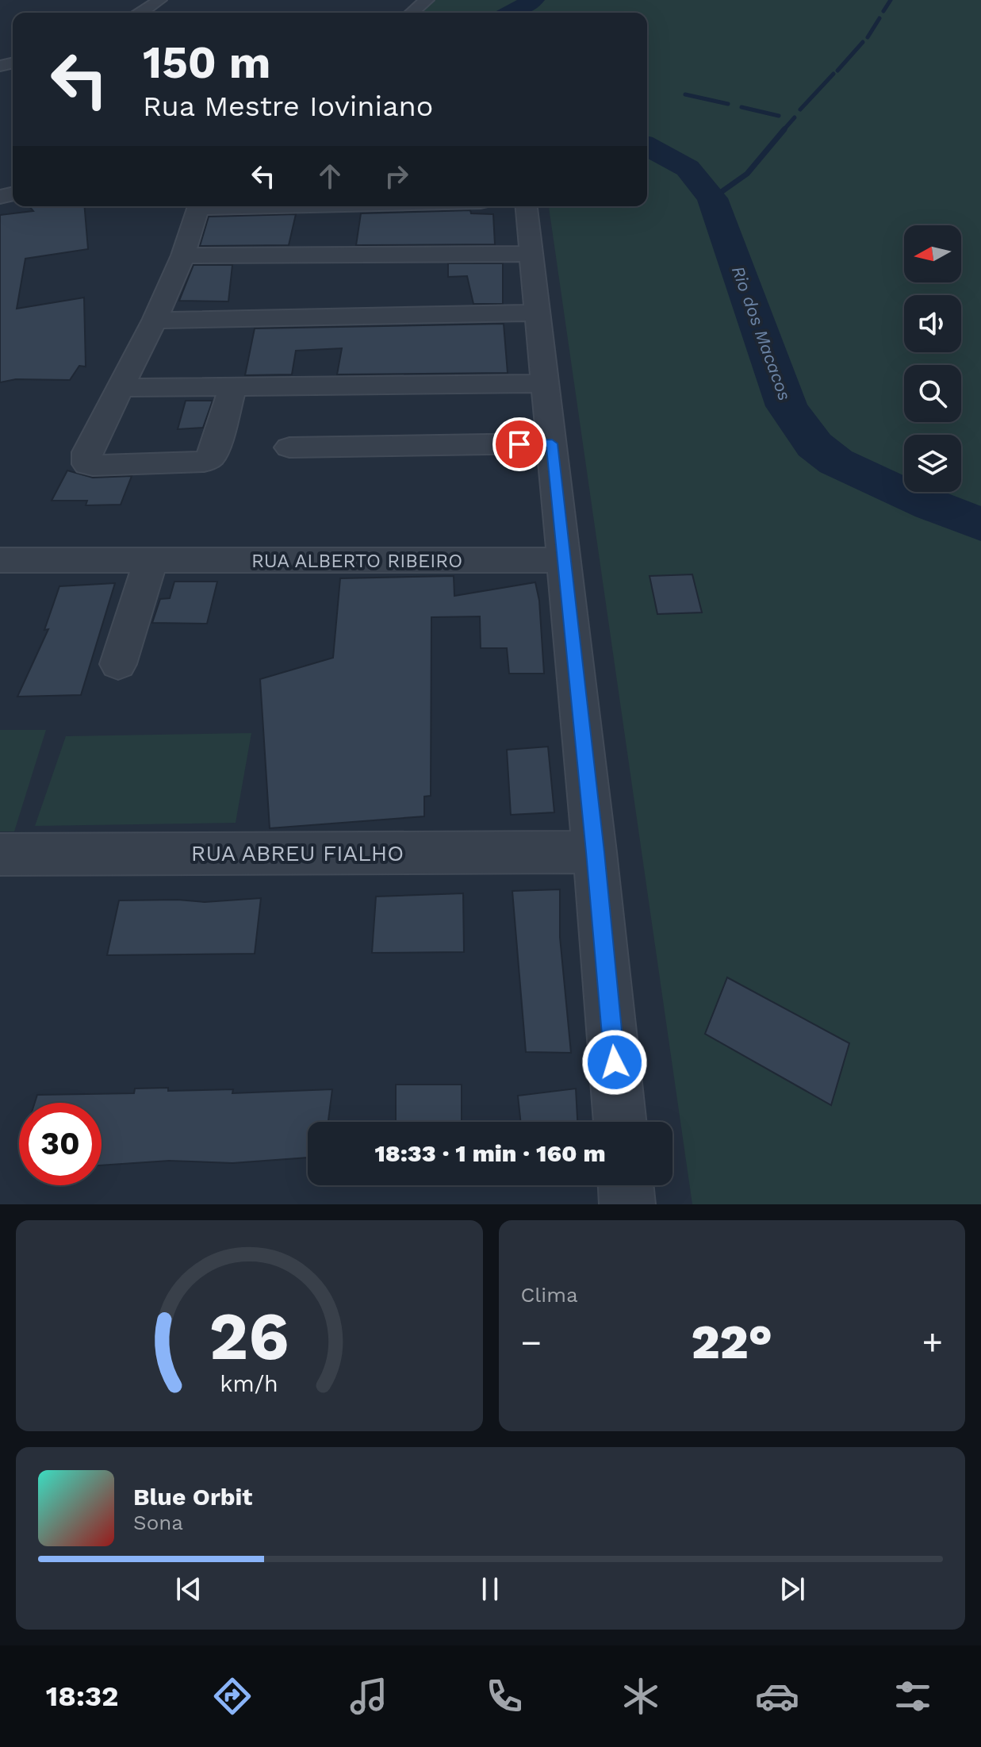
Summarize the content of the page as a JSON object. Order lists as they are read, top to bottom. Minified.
{"streets":{"street":["RUA ALBERTO RIBEIRO","RUA ABREU FIALHO"]},"water":["Rio dos Macacos"],"north":"left","page":{"turn":["150 m","Rua Mestre Ioviniano"],"limit":"30","trip":"18:33 · 1 min · 160 m","tile":"Clima","heat":["−","22°","+"],"song":["Blue Orbit","Sona"],"tabs":"18:32","gauge":["26","km/h"]}}
